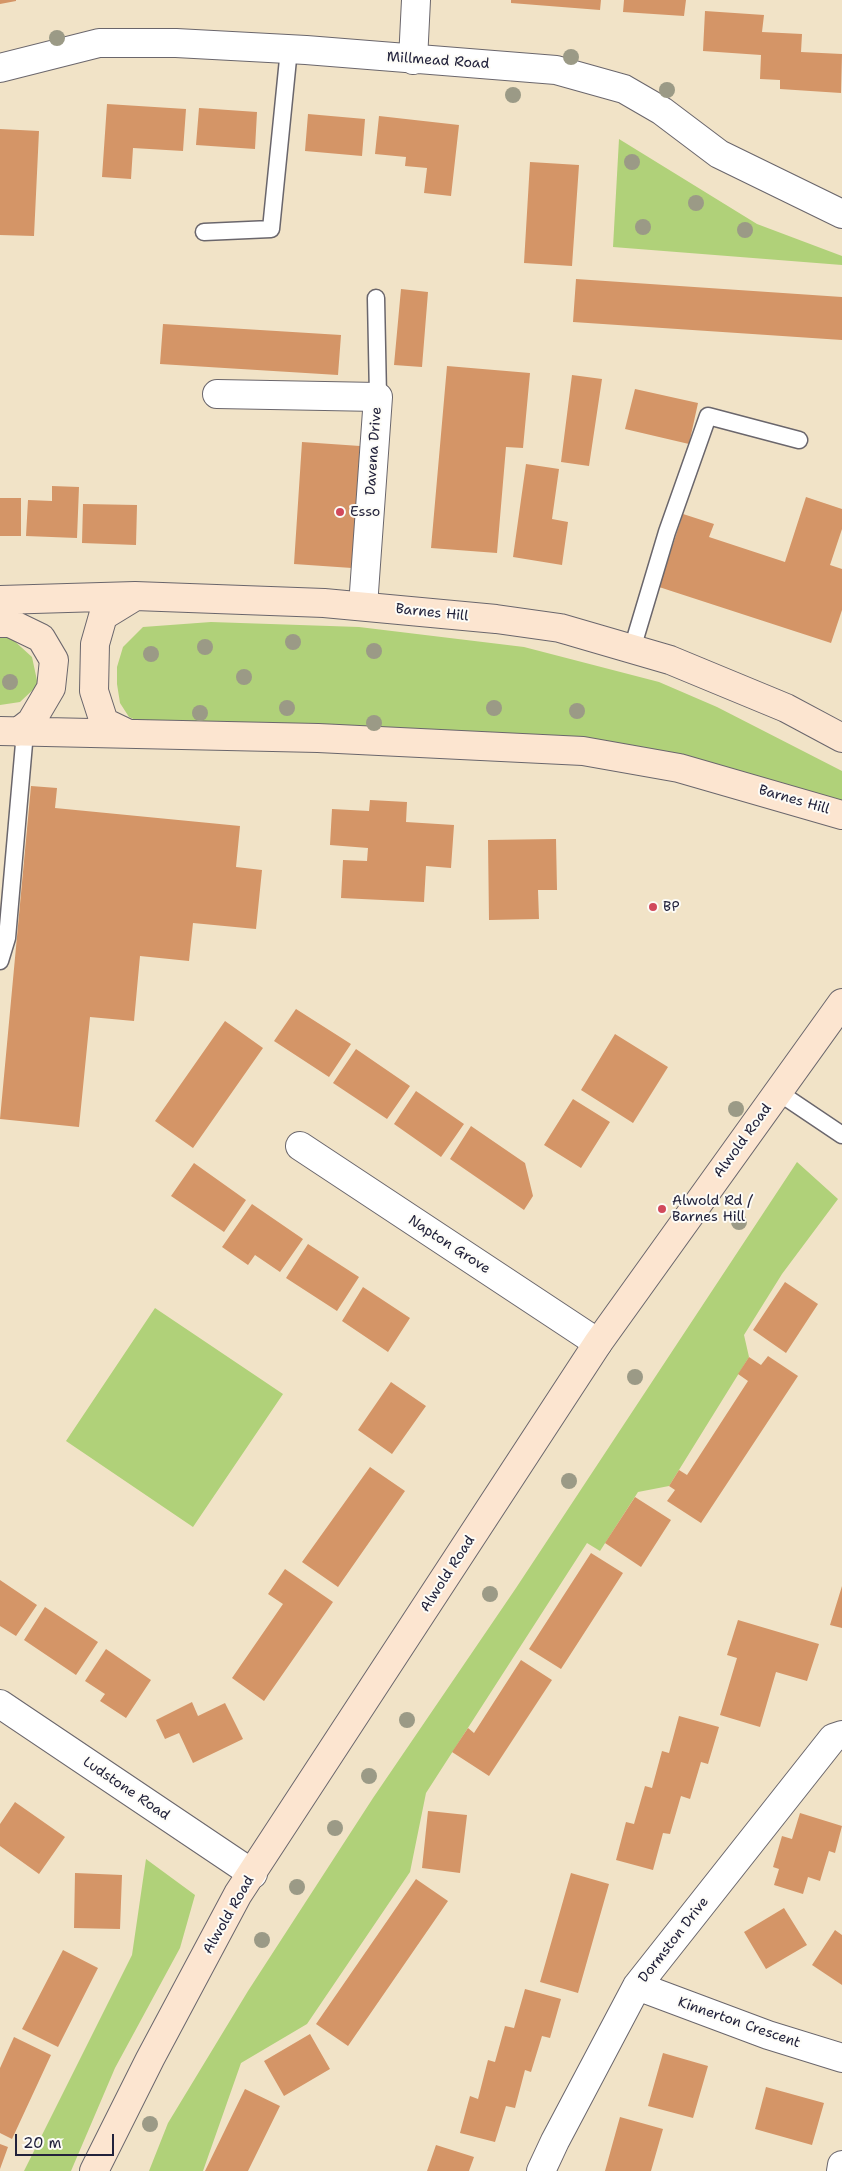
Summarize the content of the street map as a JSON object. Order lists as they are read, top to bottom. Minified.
{"streets":{"main road":["Barnes Hill","Alwold Road"],"street":["Millmead Road","Davena Drive","Napton Grove","Ludstone Road","Dormston Drive","Kinnerton Crescent"]},"crossings":[["Davena Drive","Barnes Hill"],["Alwold Road","Napton Grove"],["Alwold Road","Ludstone Road"],["Dormston Drive","Kinnerton Crescent"]],"places":["Esso","BP","Alwold Rd / Barnes Hill"],"scale_bar":"20 m"}
